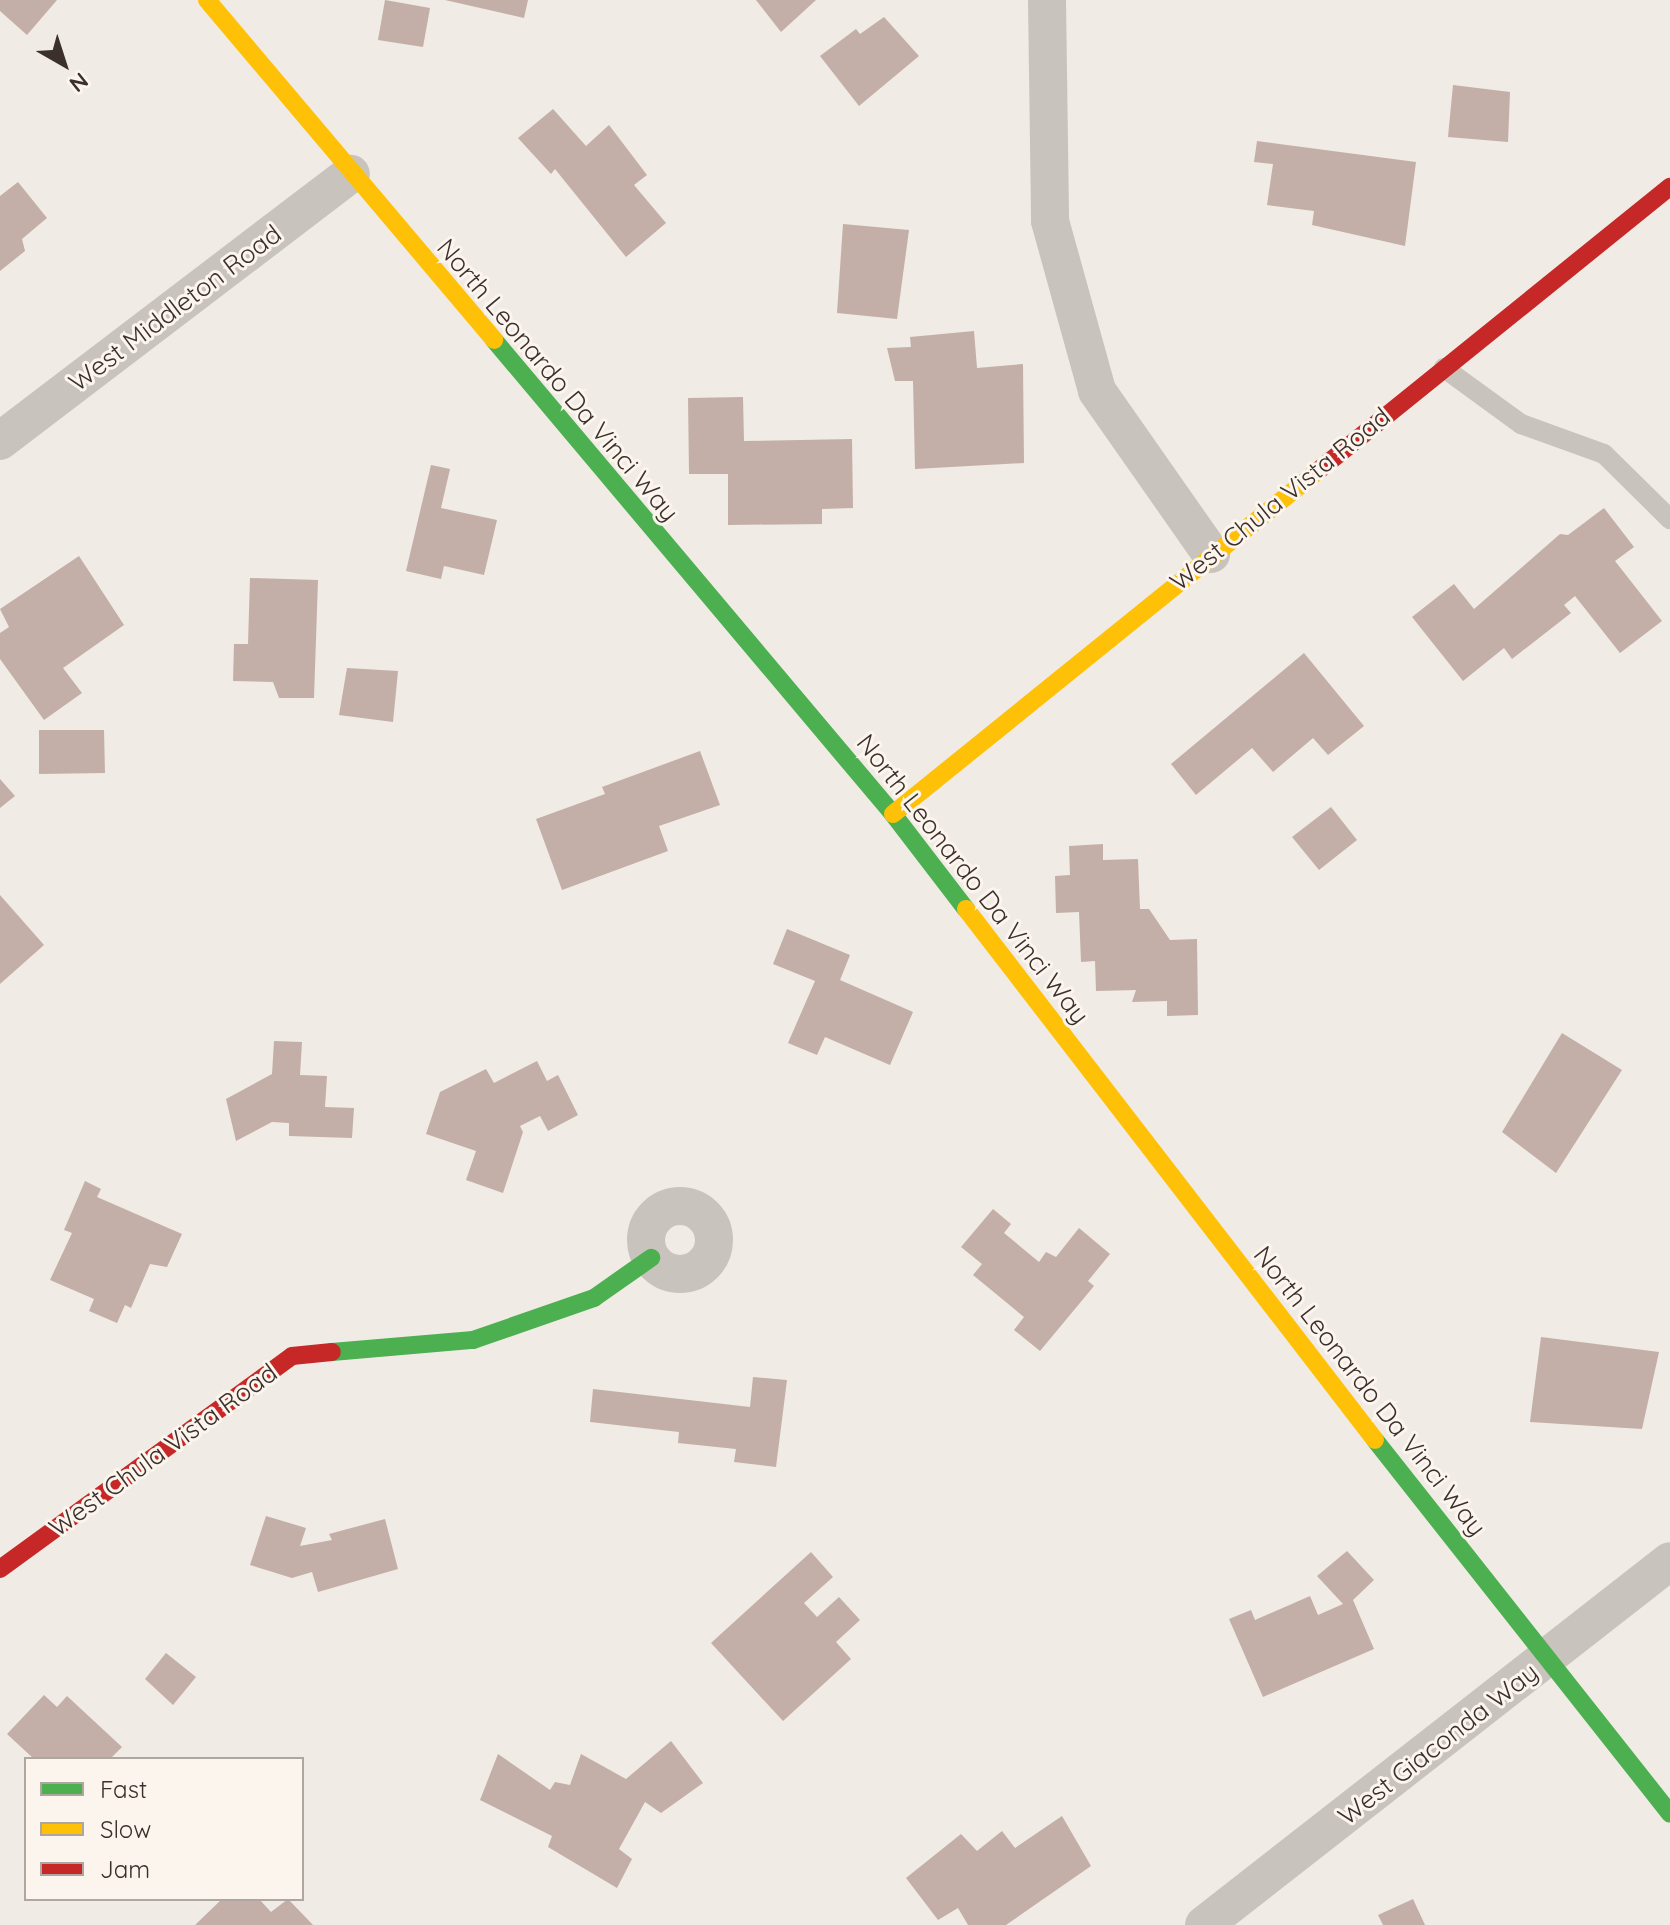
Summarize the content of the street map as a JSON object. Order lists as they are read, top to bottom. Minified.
{"streets":{"street":["West Middleton Road","North Leonardo Da Vinci Way","West Chula Vista Road","West Giaconda Way"]},"crossings":[["West Middleton Road","North Leonardo Da Vinci Way"],["North Leonardo Da Vinci Way","West Chula Vista Road"],["North Leonardo Da Vinci Way","West Giaconda Way"]],"legend":["Fast","Slow","Jam"],"north":"bottom right"}
